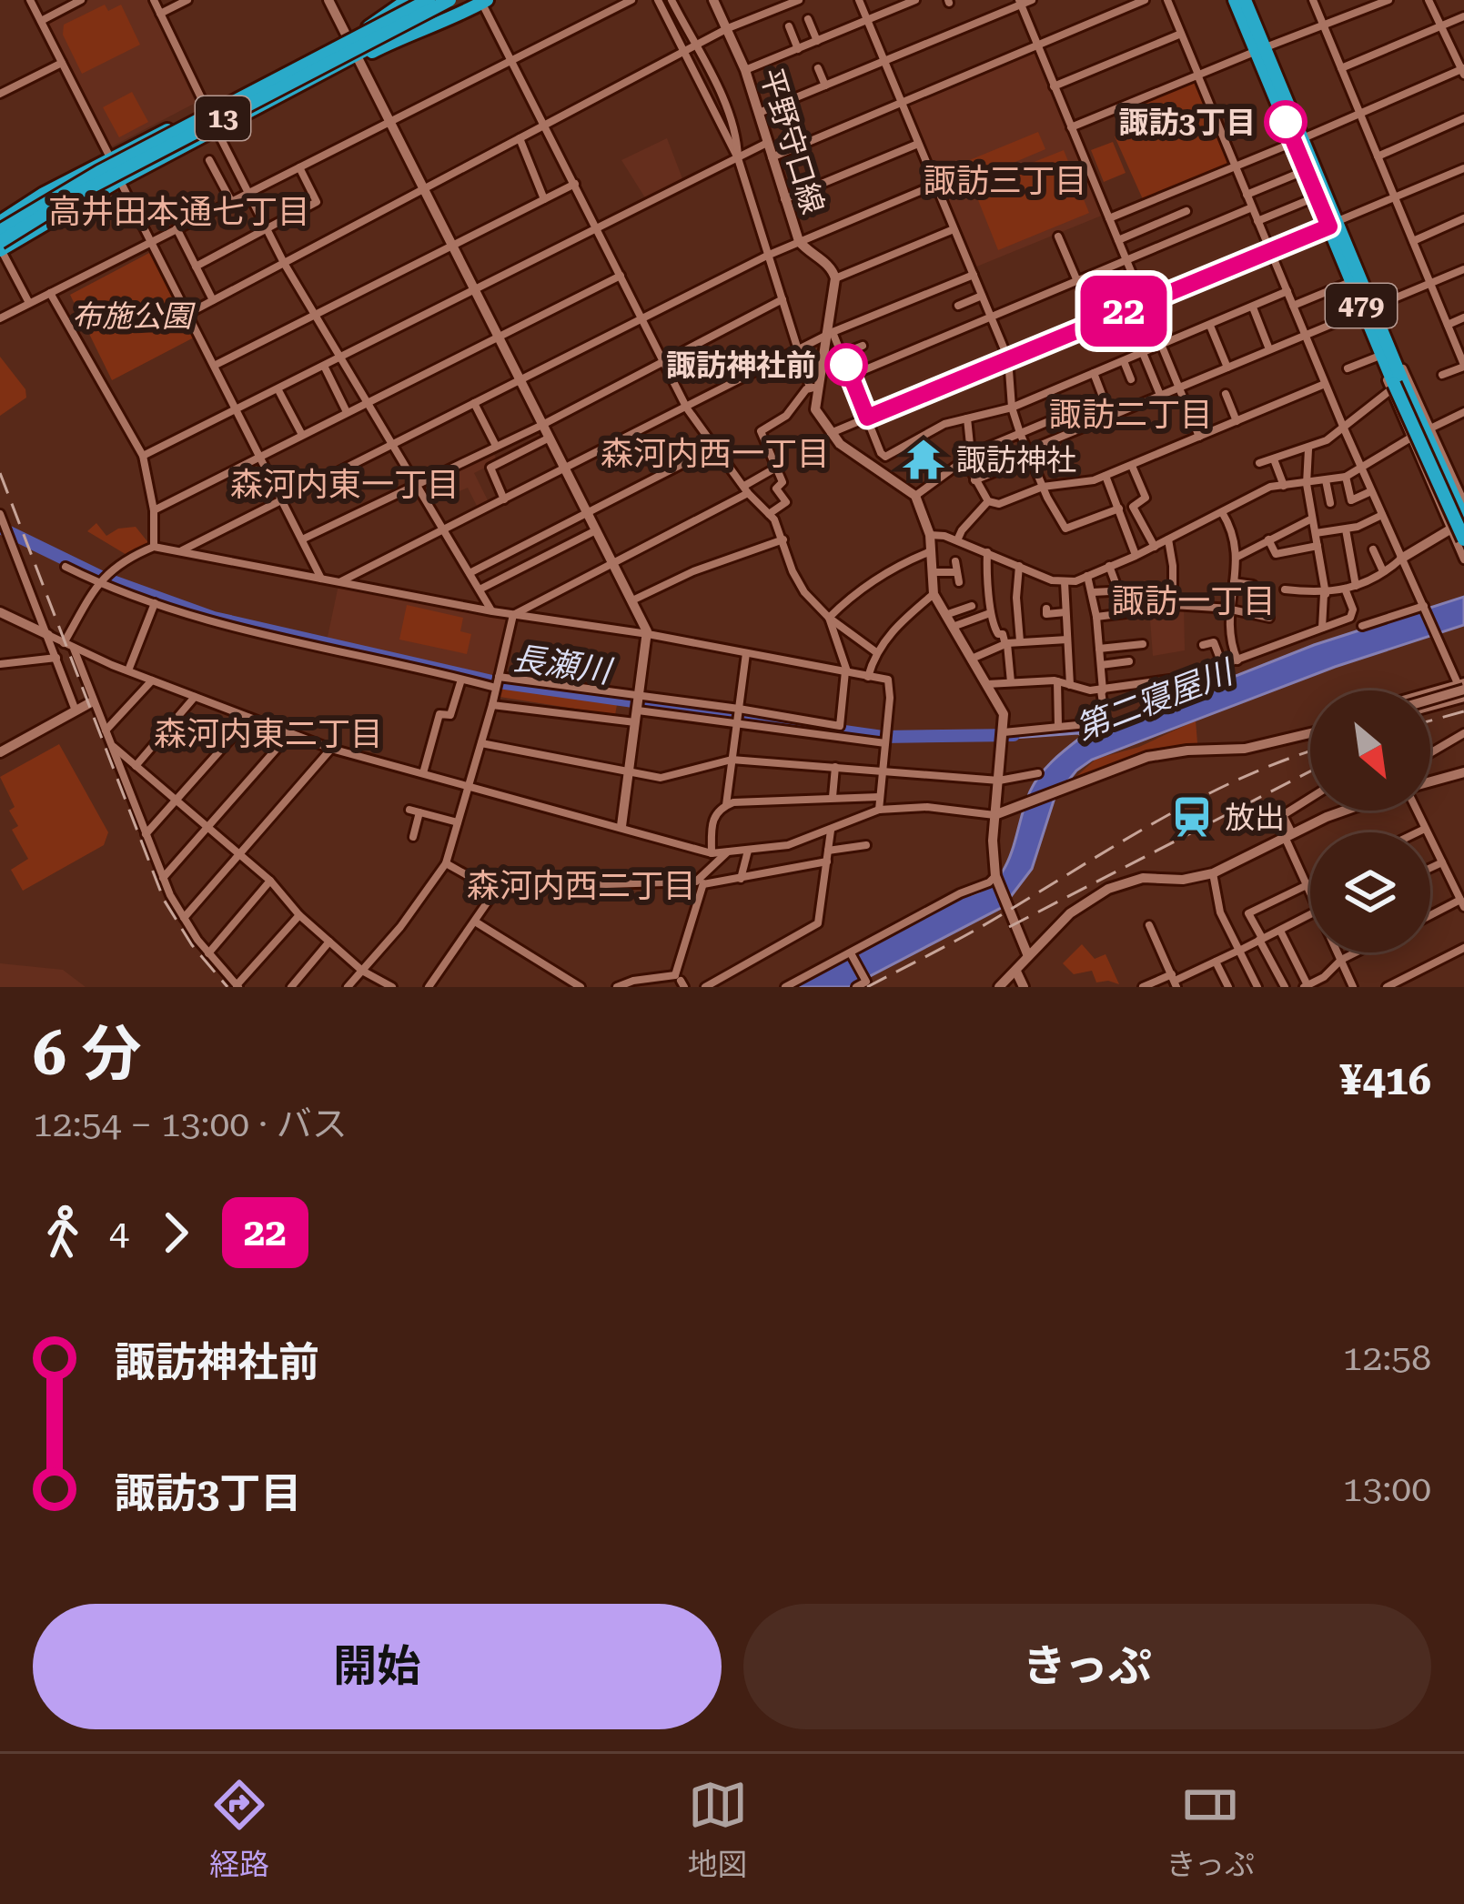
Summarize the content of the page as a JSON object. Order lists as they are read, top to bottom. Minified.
{"streets":{"highway":["13","479"],"street":["平野守口線"]},"districts":["諏訪三丁目","高井田本通七丁目","諏訪二丁目","森河内西一丁目","森河内東一丁目","諏訪一丁目","森河内東二丁目","森河内西二丁目"],"water":["長瀬川","第二寝屋川"],"parks":["布施公園"],"places":{"other":["諏訪3丁目","諏訪神社前"],"temple":["諏訪神社"],"station":["放出"]},"lines":["bus line 22"],"north":"bottom right","page":{"on_map":"22","heading":["6 分","12:54 – 13:00 · バス","¥416"],"legs":["4","22"],"list":[{"name":"諏訪神社前","value":"12:58"},{"name":"諏訪3丁目","value":"13:00"}],"buttons":["開始","きっぷ"],"tabs":["経路","地図","きっぷ"]}}
